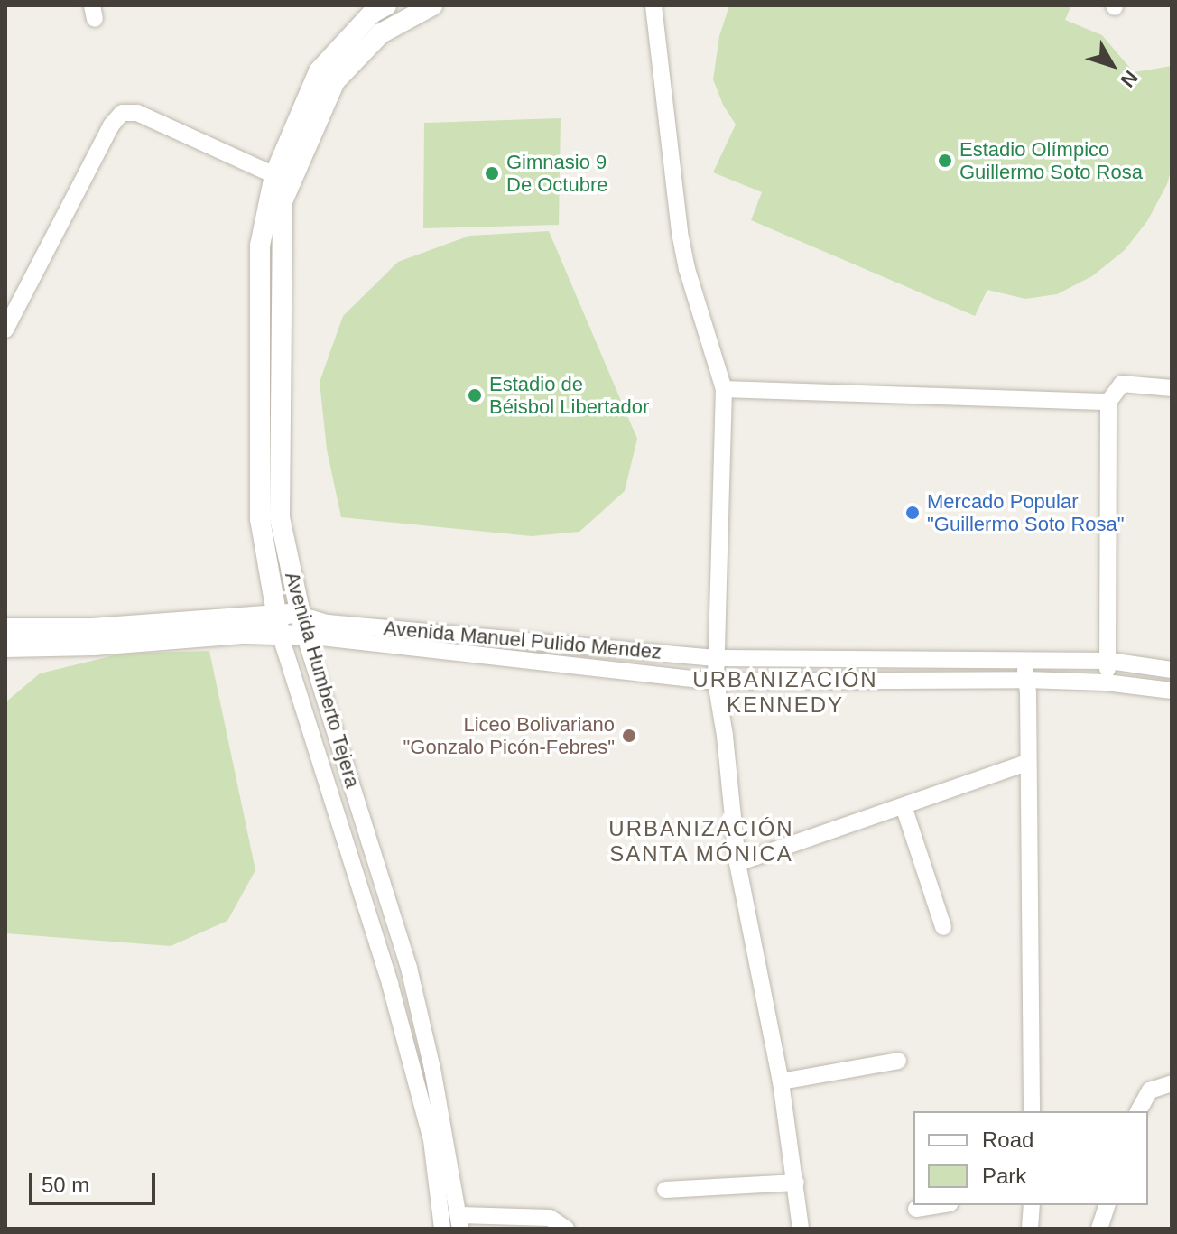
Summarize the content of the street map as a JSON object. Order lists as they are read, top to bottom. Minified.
{"streets":{"street":["Avenida Manuel Pulido Mendez","Avenida Humberto Tejera"]},"crossings":[["Avenida Manuel Pulido Mendez","Avenida Humberto Tejera"]],"districts":["URBANIZACIÓN KENNEDY","URBANIZACIÓN SANTA MÓNICA"],"places":["Estadio Olímpico Guillermo Soto Rosa","Gimnasio 9 De Octubre","Estadio de Béisbol Libertador","Mercado Popular \"Guillermo Soto Rosa\"","Liceo Bolivariano \"Gonzalo Picón-Febres\""],"legend":["Road","Park"],"scale_bar":"50 m","north":"bottom right"}
